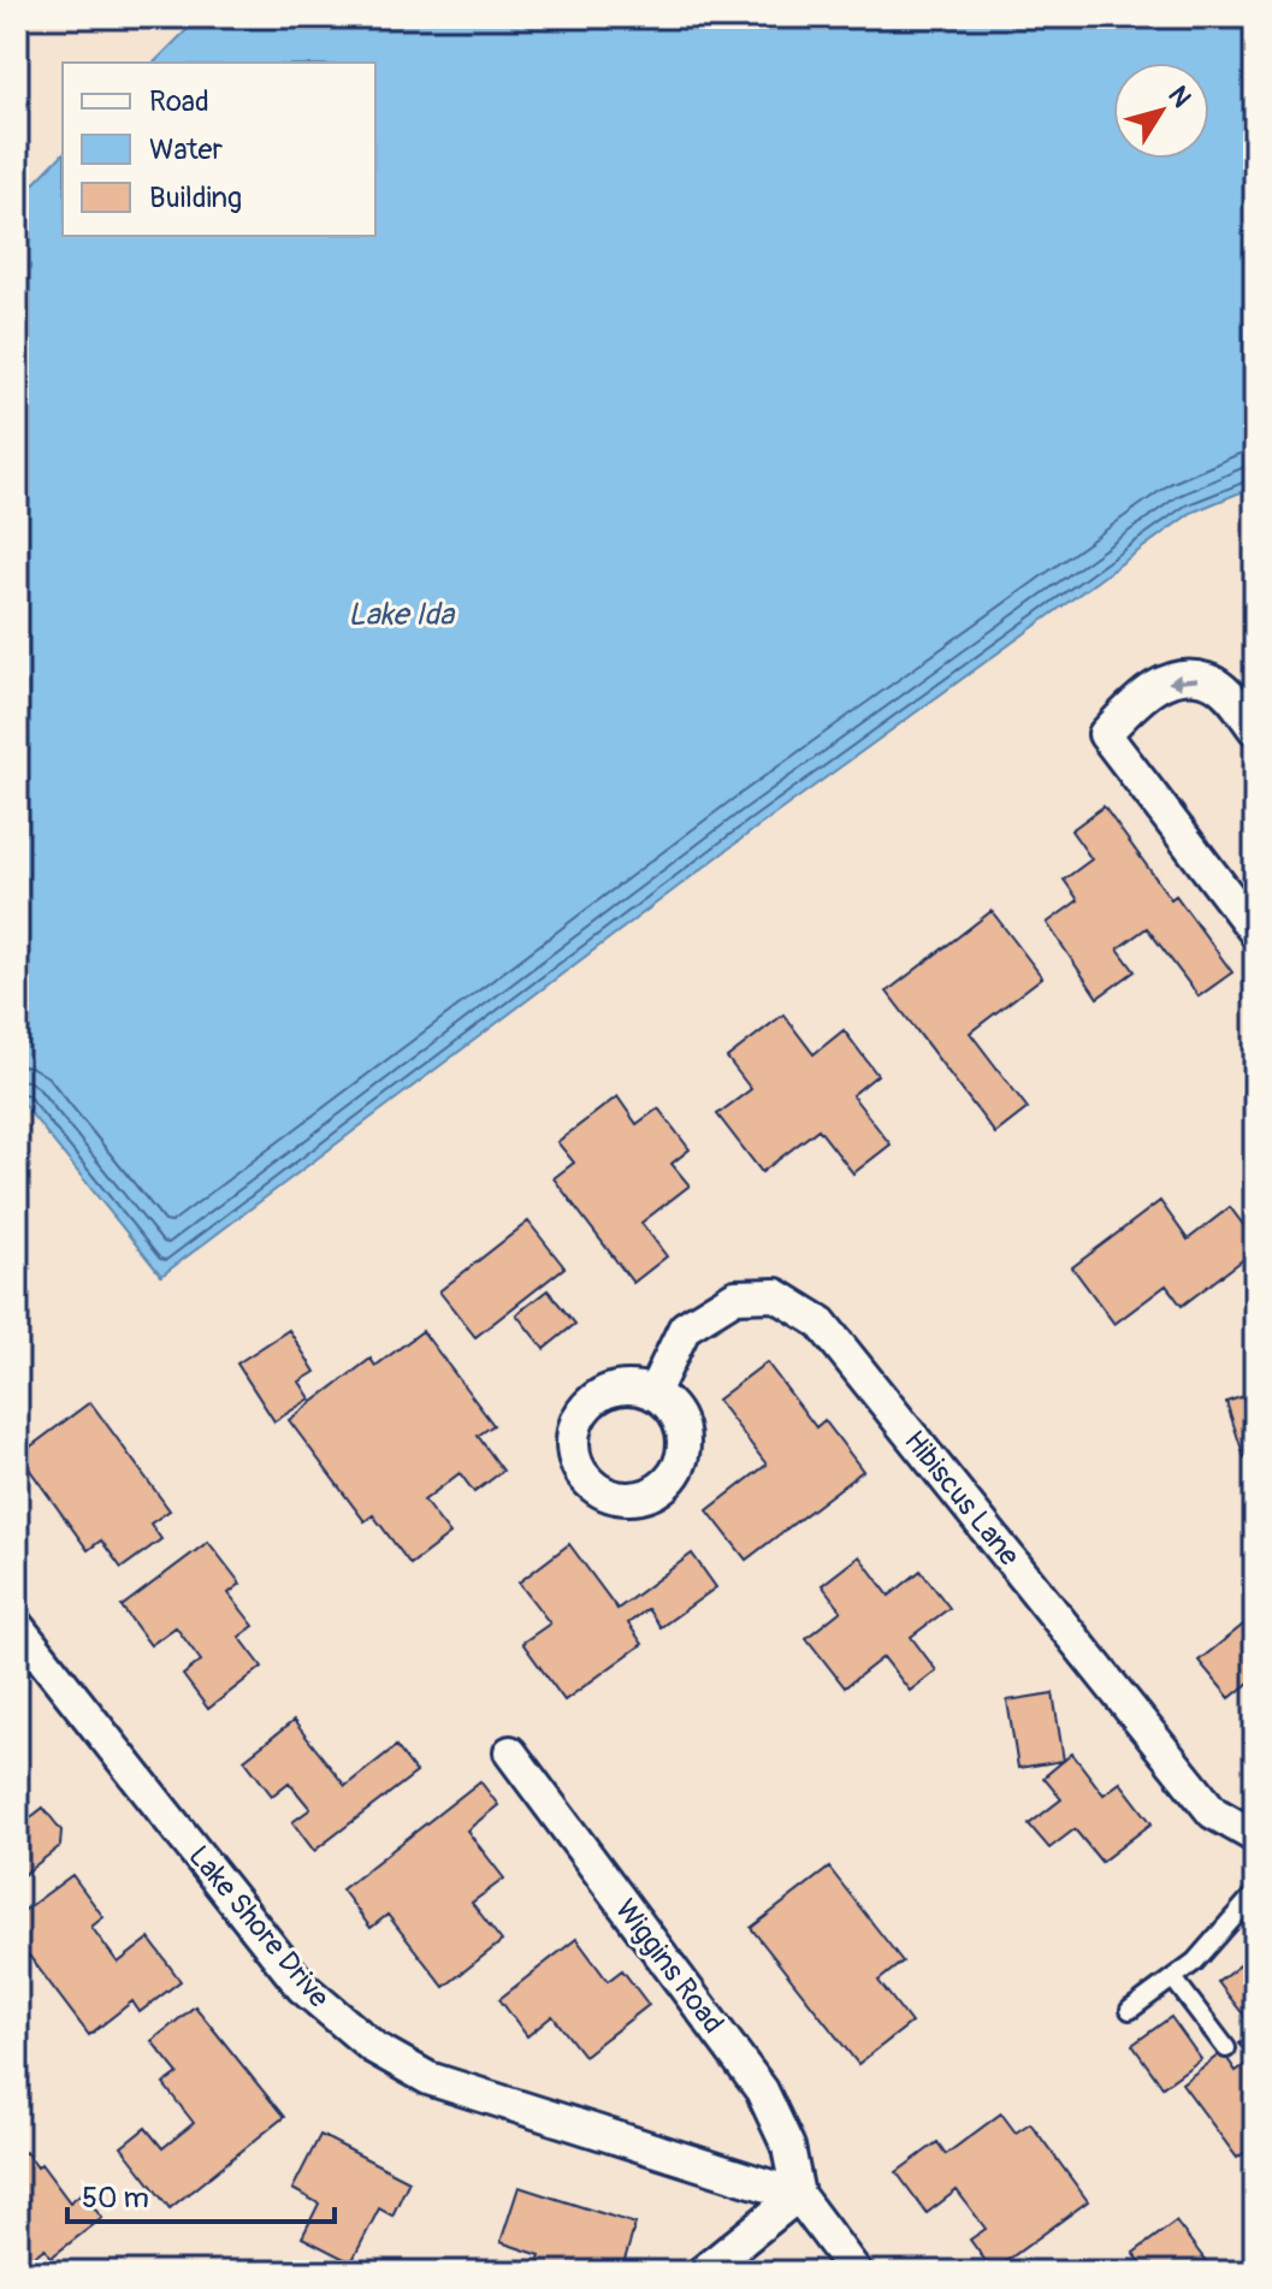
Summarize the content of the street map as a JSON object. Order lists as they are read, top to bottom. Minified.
{"streets":{"street":["Hibiscus Lane","Lake Shore Drive","Wiggins Road"]},"crossings":[["Lake Shore Drive","Wiggins Road"]],"water":["Lake Ida"],"legend":["Road","Water","Building"],"scale_bar":"50 m","north":"top right"}
